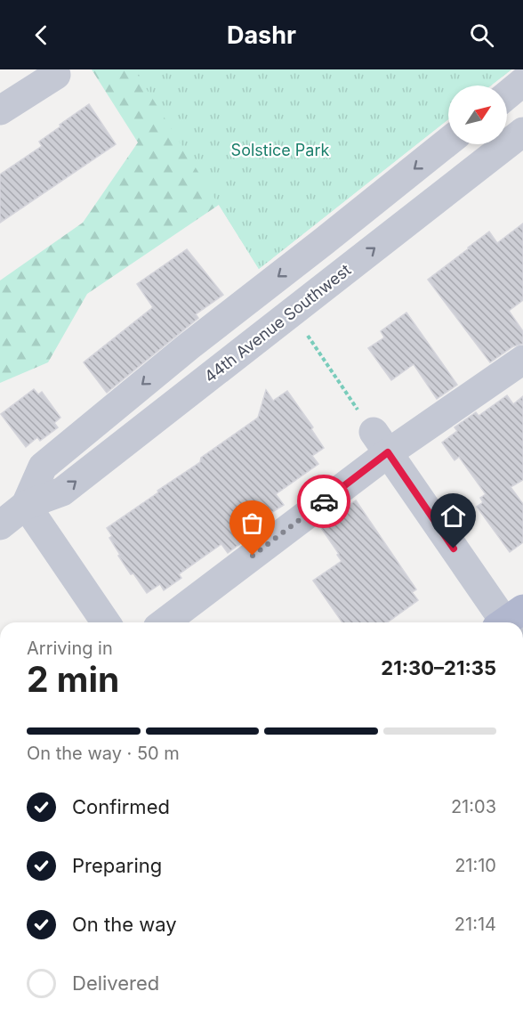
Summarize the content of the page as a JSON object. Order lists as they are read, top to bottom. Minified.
{"streets":{"street":["44th Avenue Southwest"]},"parks":["Solstice Park"],"north":"top right","page":{"header":"Dashr","heading":["2 min","Arriving in","21:30–21:35"],"bar":"On the way · 50 m","list":[["Confirmed","21:03"],["Preparing","21:10"],["On the way","21:14"],"Delivered"]}}
